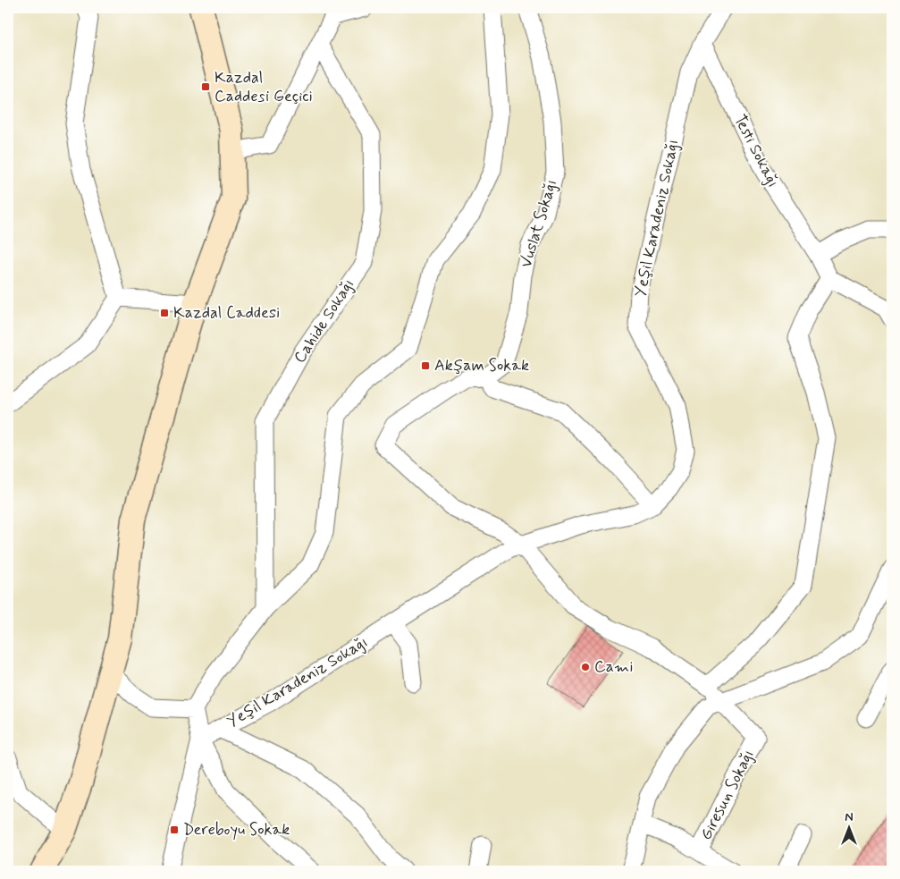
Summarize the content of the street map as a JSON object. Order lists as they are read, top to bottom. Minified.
{"streets":{"street":["Testi Sokağı","Yeşil Karadeniz Sokağı","Vuslat Sokağı","Cahide Sokağı","Giresun Sokağı"]},"crossings":[["Testi Sokağı","Yeşil Karadeniz Sokağı"]],"places":{"transit":["Kazdal Caddesi Geçici","Kazdal Caddesi","Akşam Sokak","Dereboyu Sokak"],"other":["Cami"]},"north":"top"}
